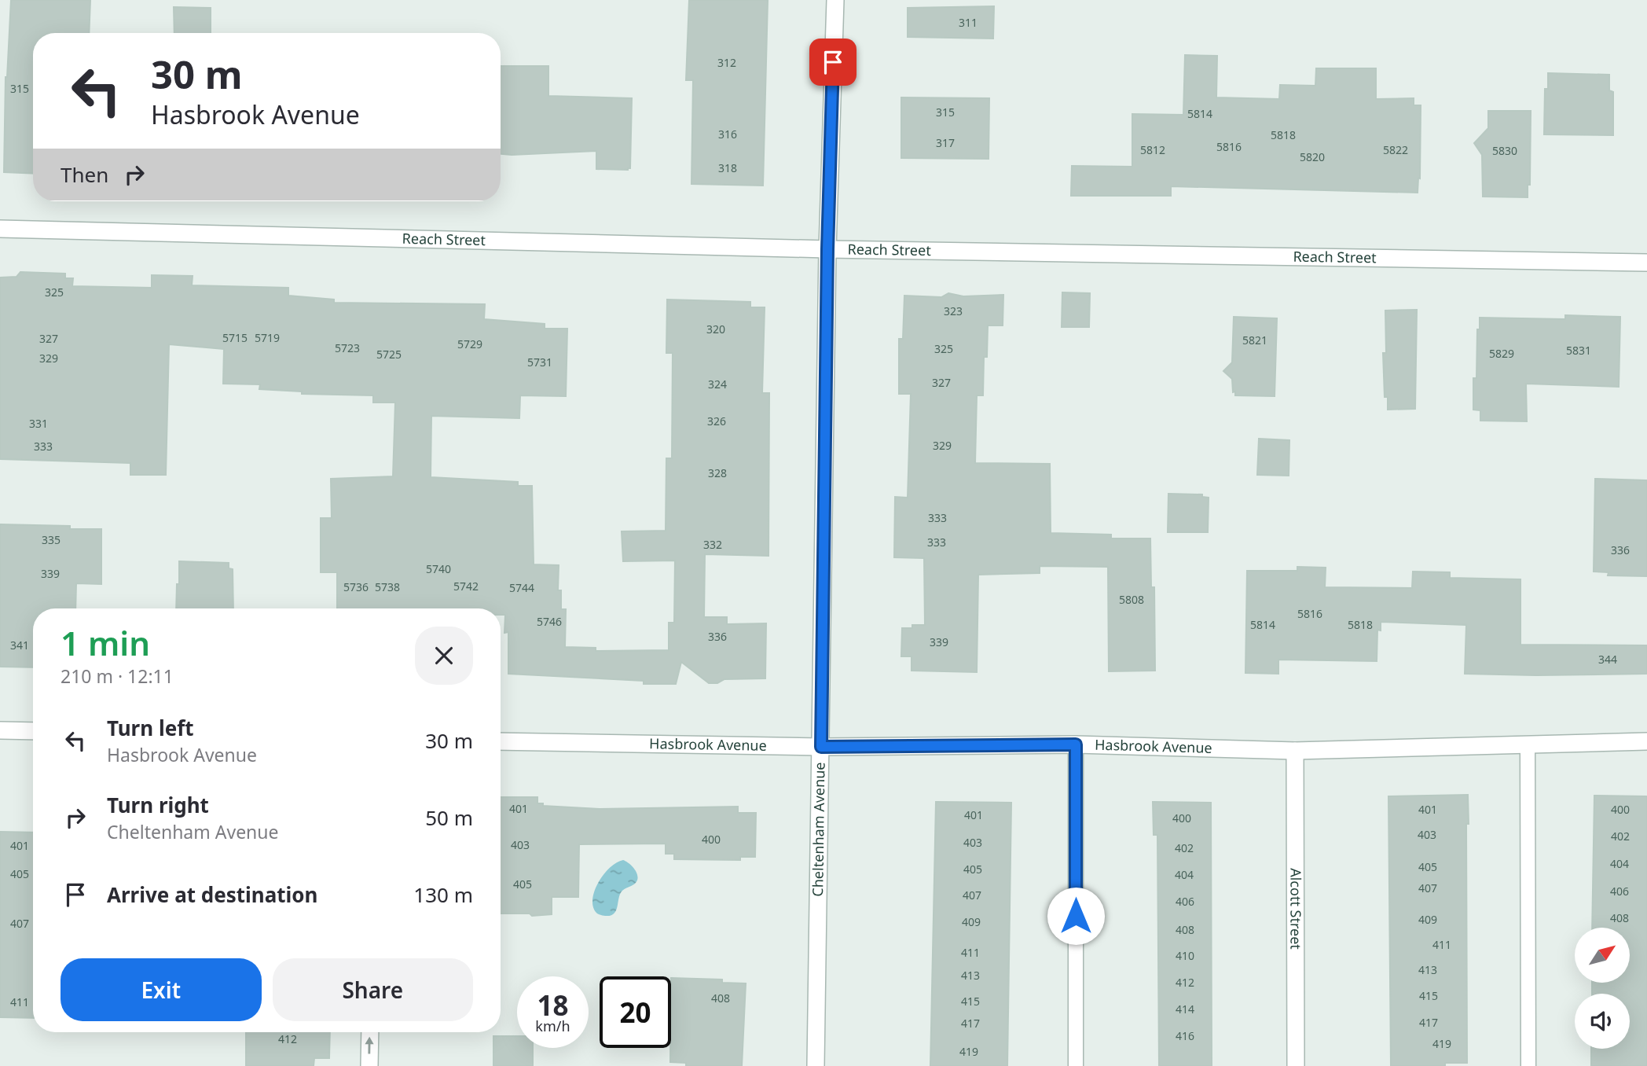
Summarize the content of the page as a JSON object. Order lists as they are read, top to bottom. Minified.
{"streets":{"street":["Reach Street","Hasbrook Avenue","Cheltenham Avenue","Alcott Street"]},"crossings":[["Reach Street","Cheltenham Avenue"],["Hasbrook Avenue","Cheltenham Avenue"],["Hasbrook Avenue","Alcott Street"]],"house_numbers":["311","312","315","315","5814","316","5818","317","5816","5812","5822","5830","5820","318","325","323","320","5715","5719","327","5821","5729","5723","325","5831","5829","5725","329","5731","327","324","326","331","329","333","328","333","335","333","332","336","5740","339","5742","5736","5738","5744","5808","5816","5746","5814","5818","336","339","341","344","401","401","400","401","400","403","402","400","403","403","401","402","404","405","405","405","404","405","407","406","407","406","408","409","409","407","408","411","411","410","413","413","412","415","408","415","411","414","417","417","416","412","419","419"],"north":"top right","page":{"turn":["30 m","Hasbrook Avenue"],"then":"Then","heading":["1 min","210 m · 12:11"],"list":[{"name":"Turn left","note":"Hasbrook Avenue","value":"30 m"},{"name":"Turn right","note":"Cheltenham Avenue","value":"50 m"},{"name":"Arrive at destination","value":"130 m"}],"buttons":["Exit","Share"],"speed":"18 km/h","limit":"20"}}
